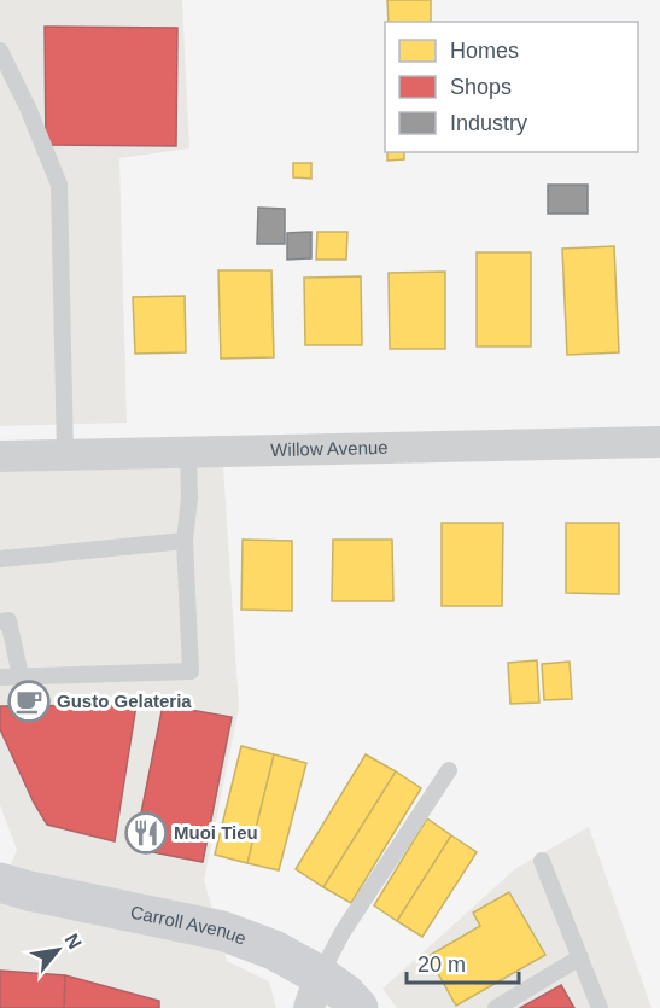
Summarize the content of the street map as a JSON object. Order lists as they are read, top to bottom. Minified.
{"streets":{"main road":["Carroll Avenue"],"street":["Willow Avenue"]},"places":{"cafe":["Gusto Gelateria"],"restaurant":["Muoi Tieu"]},"legend":["Homes","Shops","Industry"],"scale_bar":"20 m","north":"top right"}
